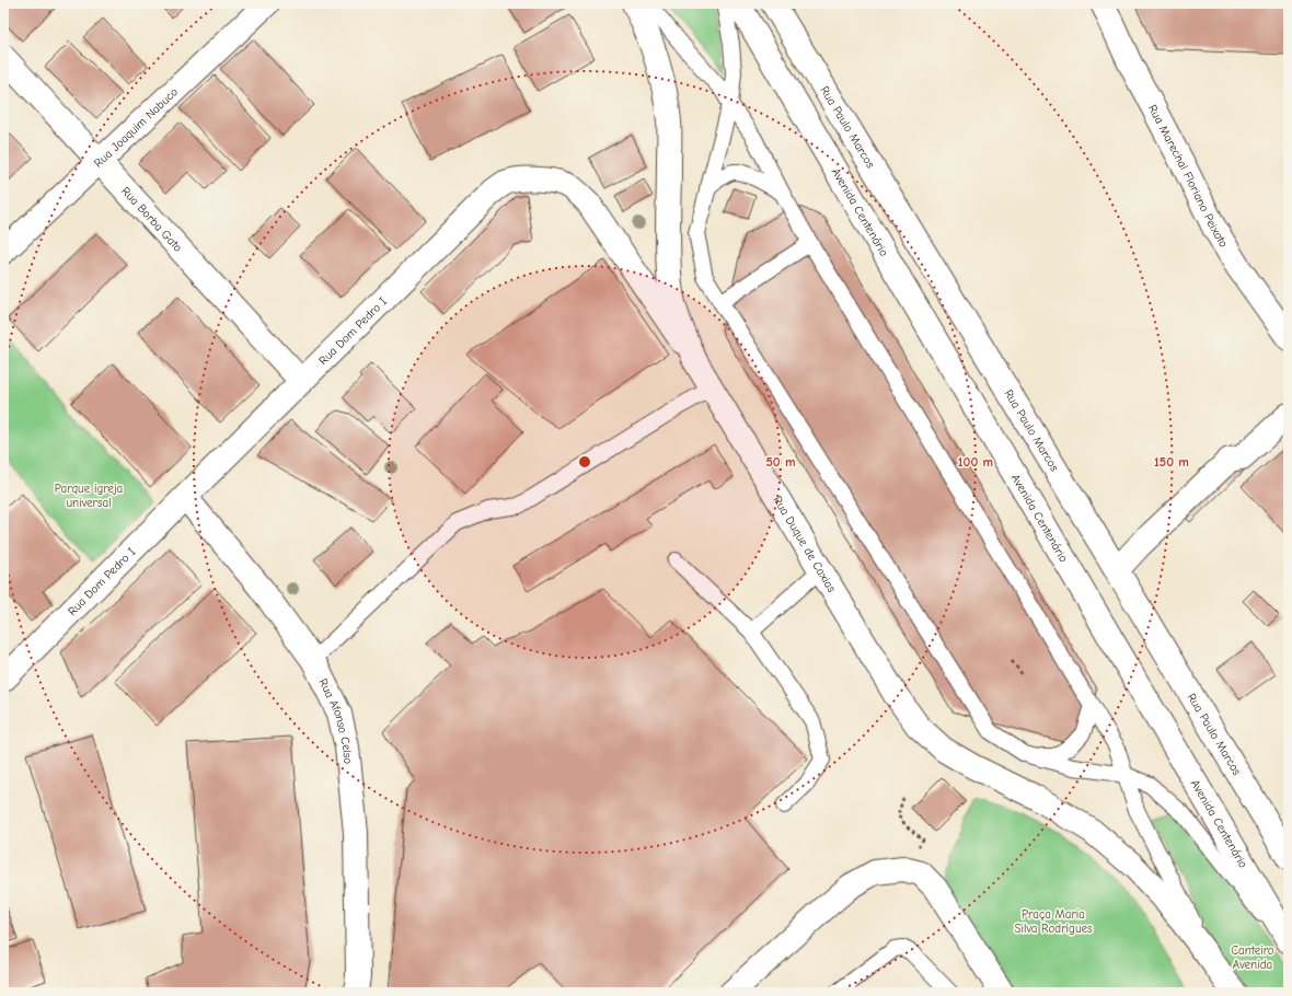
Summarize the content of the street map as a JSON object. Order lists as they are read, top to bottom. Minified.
{"streets":{"street":["Rua Joaquim Nabuco","Rua Paulo Marcos","Rua Marechal Floriano Peixoto","Avenida Centenário","Rua Borba Gato","Rua Dom Pedro I","Rua Duque de Caxias","Rua Afonso Celso"]},"crossings":[["Rua Joaquim Nabuco","Rua Borba Gato"],["Rua Borba Gato","Rua Dom Pedro I"],["Rua Dom Pedro I","Rua Duque de Caxias"],["Rua Dom Pedro I","Rua Afonso Celso"]],"parks":["Parque igreja universal","Praça Maria Silva Rodrigues","Canteiro Avenida"],"rings":["50 m","100 m","150 m"]}
